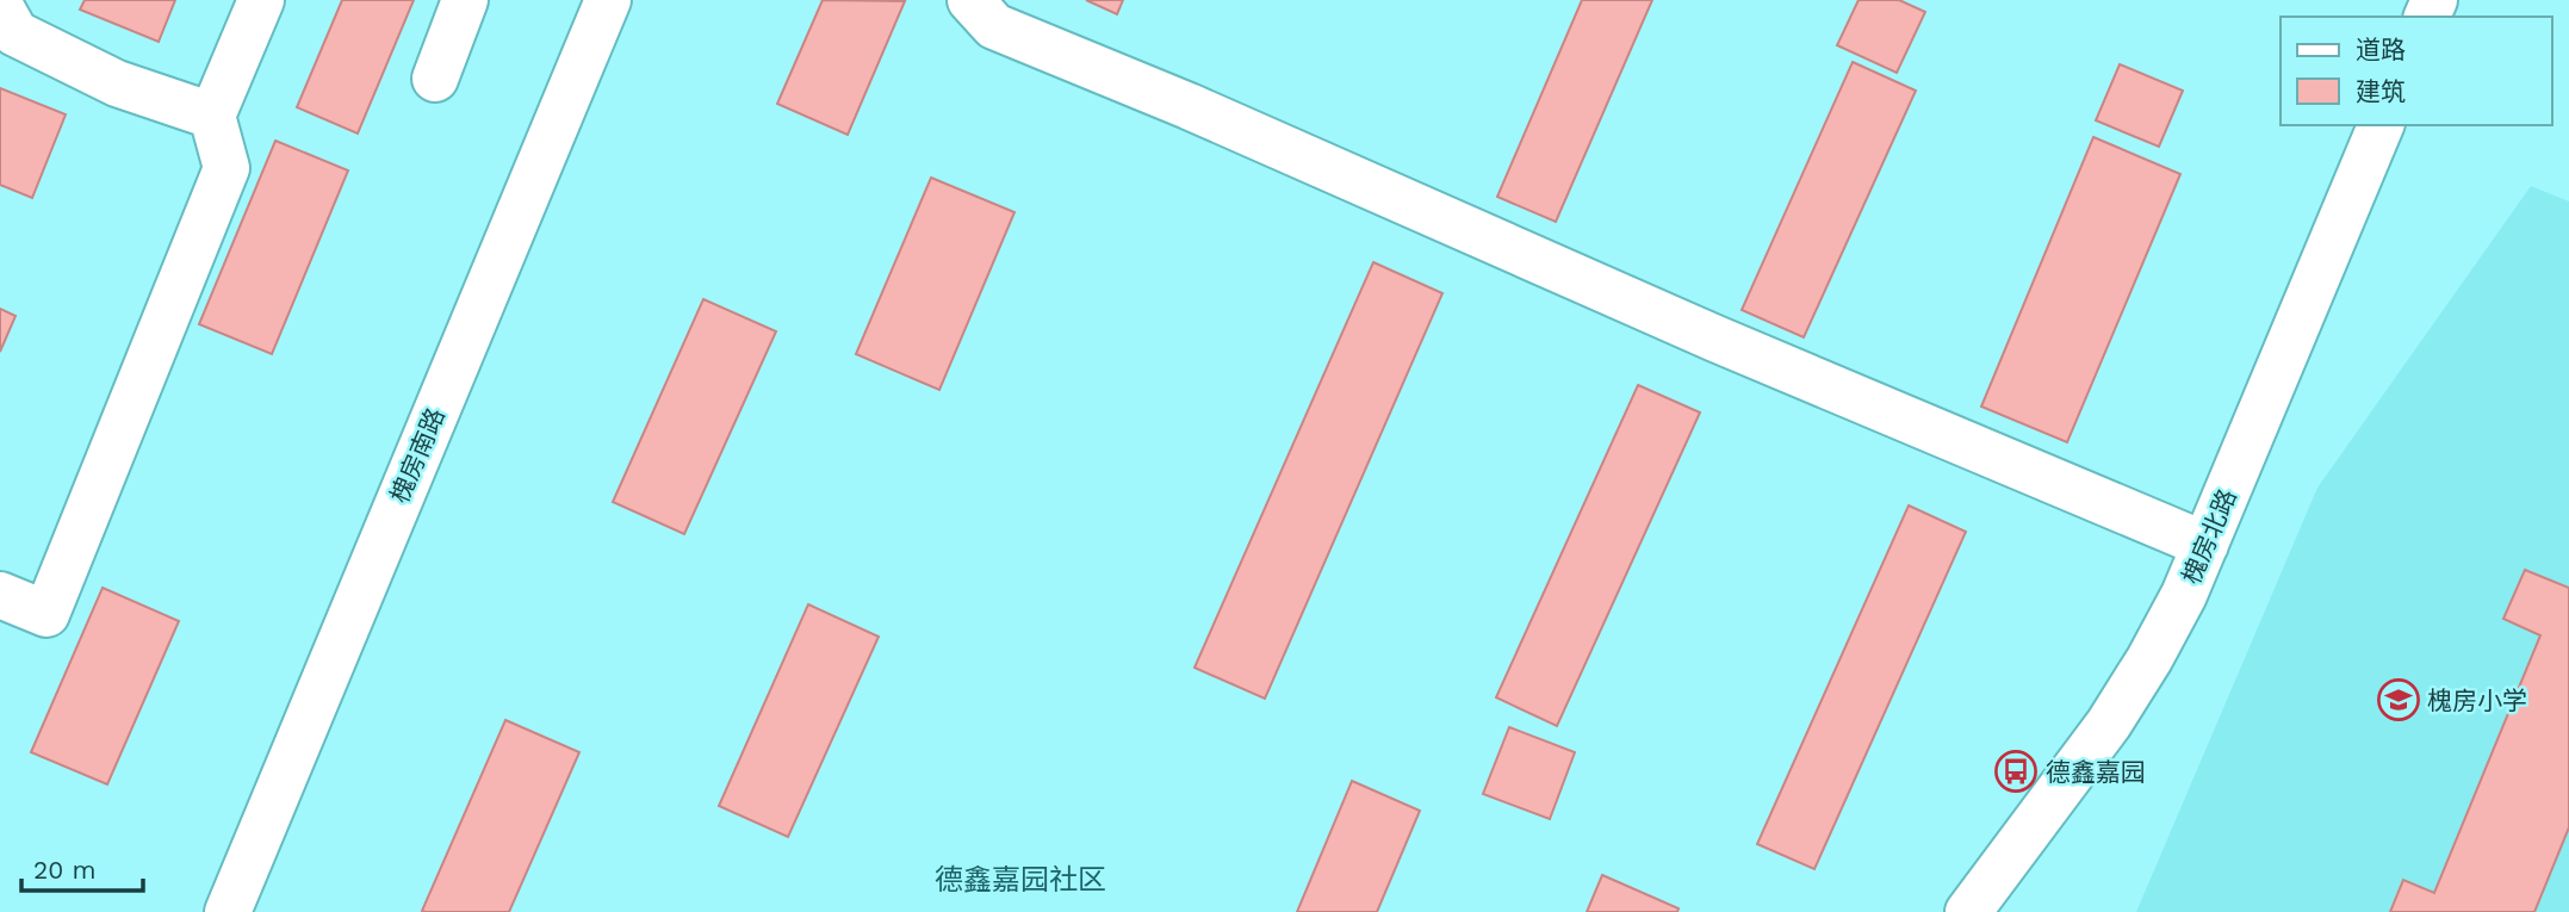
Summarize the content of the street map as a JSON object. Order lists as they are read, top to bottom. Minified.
{"streets":{"street":["槐房南路","槐房北路"]},"districts":["德鑫嘉园社区"],"places":{"school or university":["槐房小学"],"bus stop":["德鑫嘉园"]},"legend":["道路","建筑"],"scale_bar":"20 m"}
